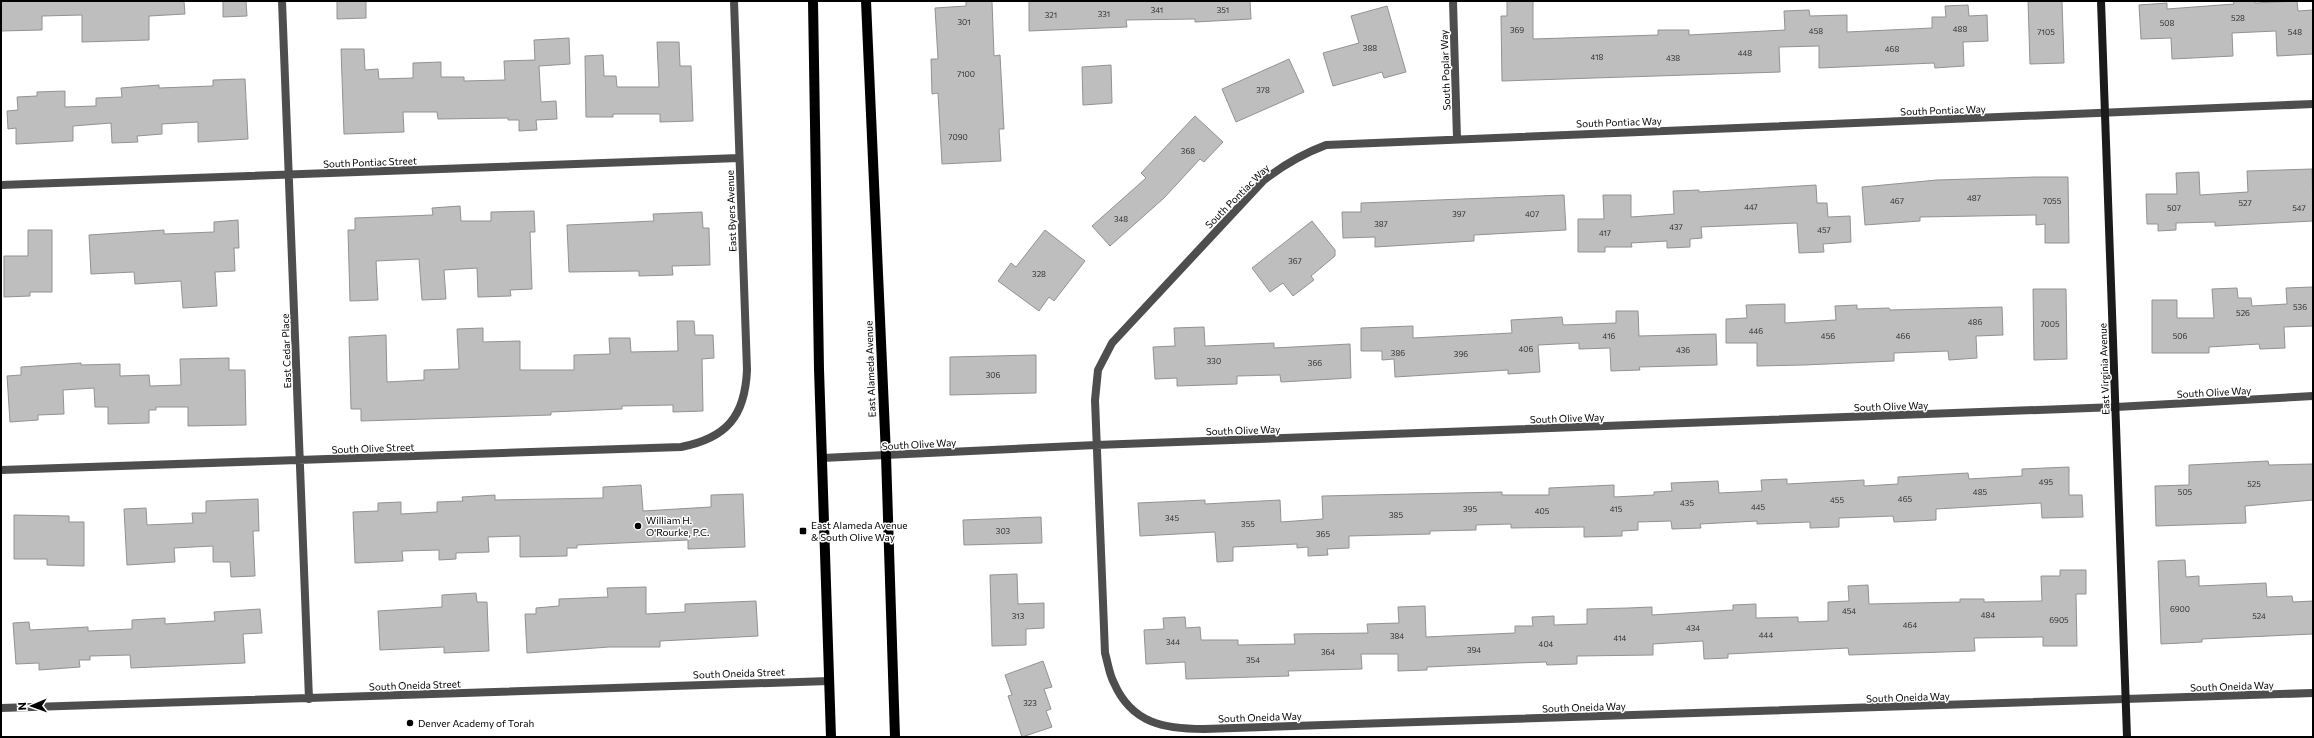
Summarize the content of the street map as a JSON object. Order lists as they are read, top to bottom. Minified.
{"streets":{"main road":["East Alameda Avenue"],"street":["South Poplar Way","South Pontiac Way","South Pontiac Street","East Byers Avenue","East Cedar Place","East Virginia Avenue","South Olive Way","South Olive Street","South Oneida Street","South Oneida Way"]},"crossings":[["South Poplar Way","South Pontiac Way"],["South Pontiac Way","East Virginia Avenue"],["South Pontiac Way","South Olive Way"],["South Pontiac Way","South Oneida Way"],["South Pontiac Street","East Byers Avenue"],["South Pontiac Street","East Cedar Place"],["East Byers Avenue","South Olive Street"],["East Cedar Place","South Olive Street"],["East Cedar Place","South Oneida Street"],["East Alameda Avenue","South Olive Way"],["East Virginia Avenue","South Olive Way"],["East Virginia Avenue","South Oneida Way"],["South Olive Way","South Oneida Way"]],"places":{"other":["William H. O'Rourke, P.C.","Denver Academy of Torah"],"transit":["East Alameda Avenue & South Olive Way"]},"house_numbers":["341","351","331","321","528","301","508","488","369","458","7105","548","388","468","448","418","438","7100","378","7090","368","487","467","7055","527","447","507","547","397","407","348","387","437","457","417","367","328","536","526","486","7005","446","416","456","466","506","406","436","386","396","330","366","306","495","525","485","505","465","455","435","445","395","415","405","385","345","355","303","365","6900","454","484","313","524","6905","464","434","444","384","414","344","404","394","364","354","323"],"north":"left"}
